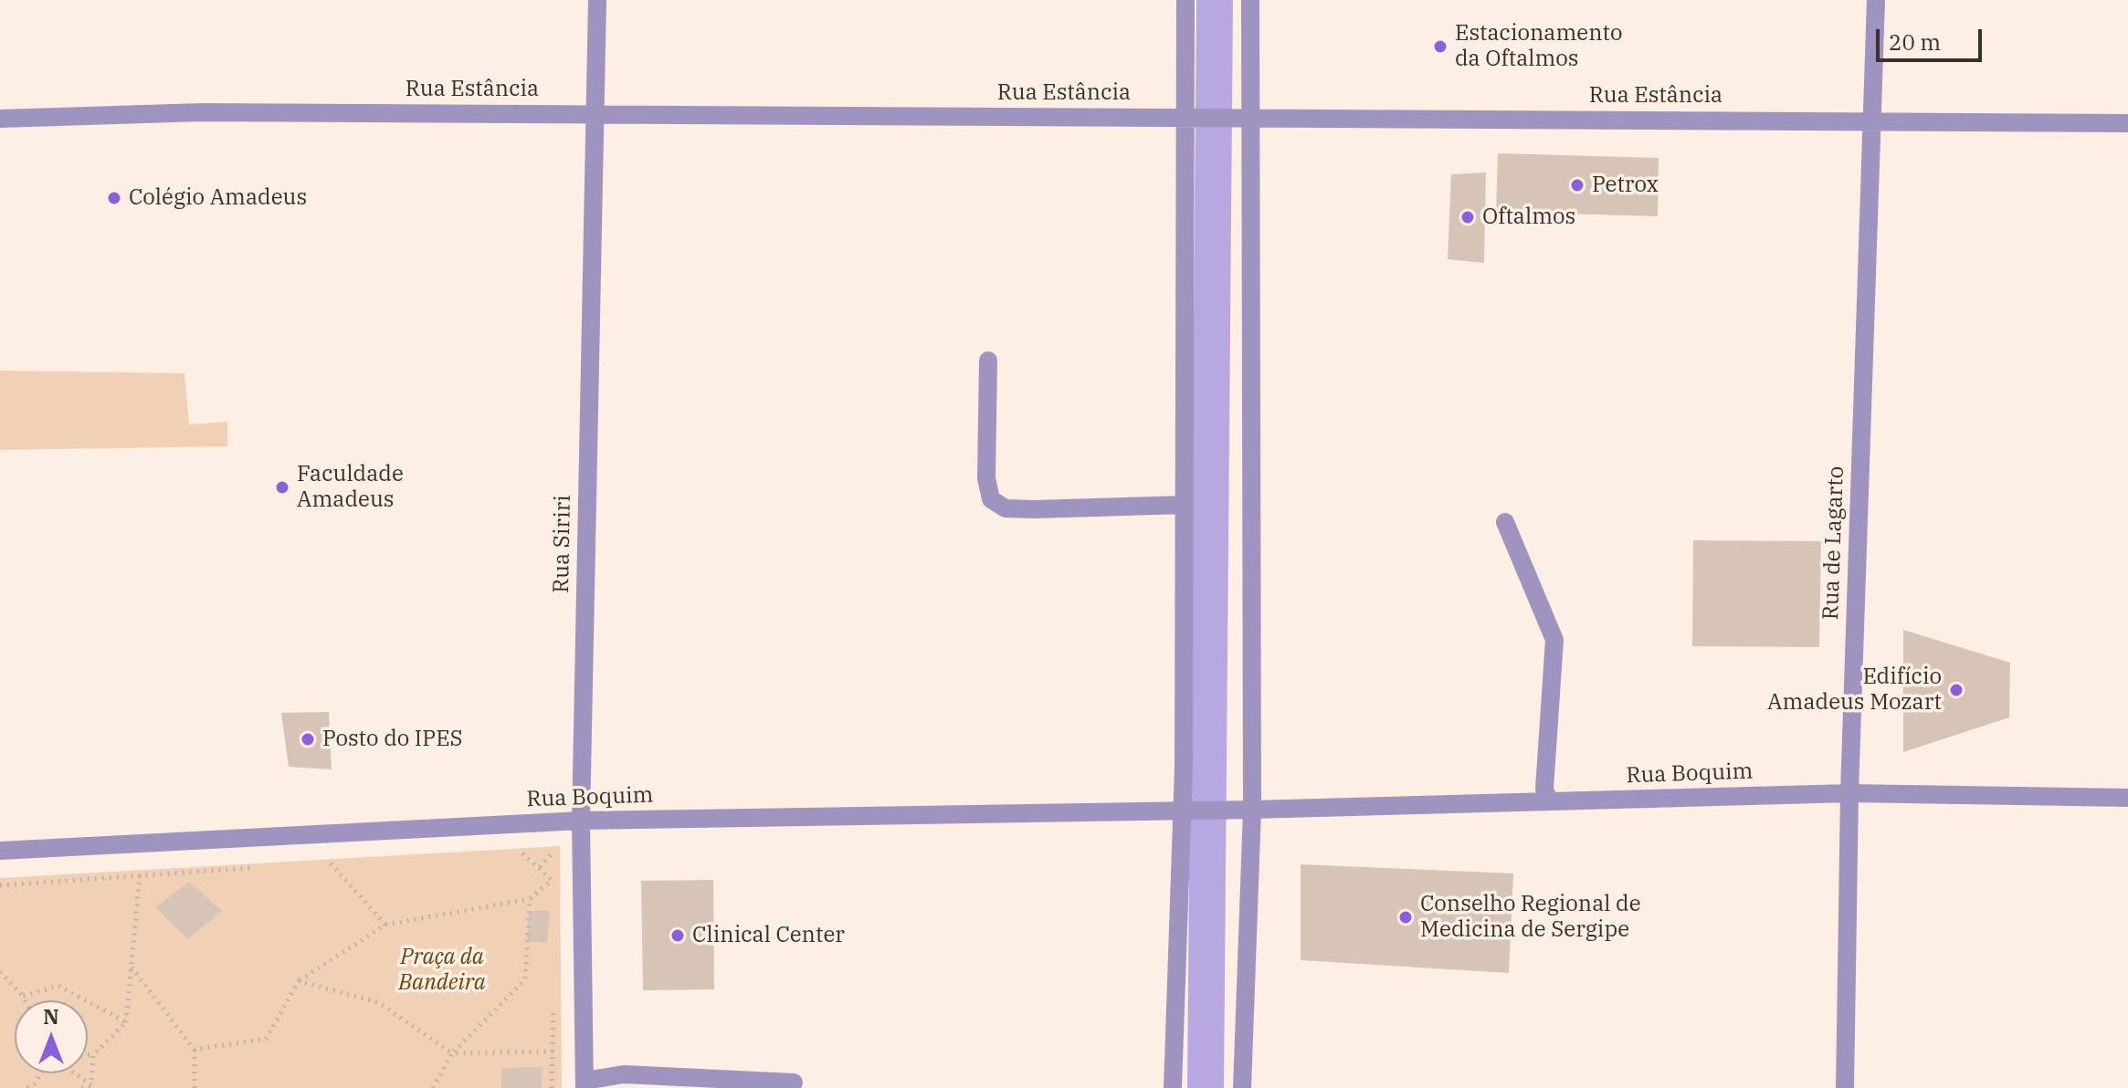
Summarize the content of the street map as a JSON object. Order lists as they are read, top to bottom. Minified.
{"streets":{"street":["Rua Estância","Rua de Lagarto","Rua Siriri","Rua Boquim"]},"crossings":[["Rua Estância","Rua de Lagarto"],["Rua Estância","Rua Siriri"],["Rua de Lagarto","Rua Boquim"],["Rua Siriri","Rua Boquim"]],"parks":["Praça da Bandeira"],"places":["Estacionamento da Oftalmos","Petrox","Colégio Amadeus","Oftalmos","Faculdade Amadeus","Edifício Amadeus Mozart","Posto do IPES","Conselho Regional de Medicina de Sergipe","Clinical Center"],"scale_bar":"20 m","north":"top"}
